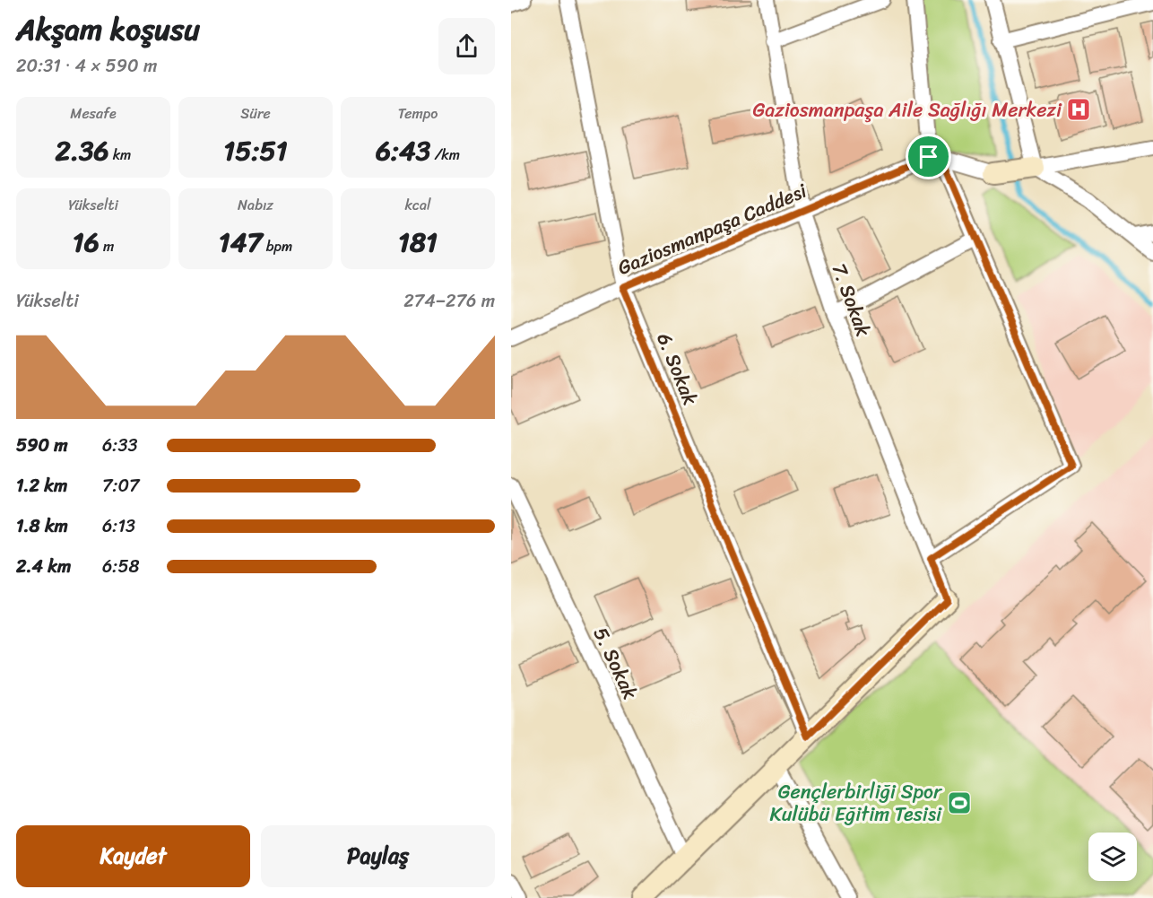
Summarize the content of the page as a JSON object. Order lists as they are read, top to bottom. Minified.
{"streets":{"street":["Gaziosmanpaşa Caddesi","7. Sokak","6. Sokak","5. Sokak"]},"crossings":[["Gaziosmanpaşa Caddesi","7. Sokak"],["Gaziosmanpaşa Caddesi","6. Sokak"]],"places":{"hospital":["Gaziosmanpaşa Aile Sağlığı Merkezi"],"sports":["Gençlerbirliği Spor Kulübü Eğitim Tesisi"]},"page":{"heading":["Akşam koşusu","20:31 · 4 × 590 m"],"stats":[["Mesafe","2.36 km"],["Süre","15:51"],["Tempo","6:43 /km"],["Yükselti","16 m"],["Nabız","147 bpm"],["kcal","181"]],"chart":["Yükselti","274–276 m"],"list":[{"name":"590 m","note":"6:33"},{"name":"1.2 km","note":"7:07"},{"name":"1.8 km","note":"6:13"},{"name":"2.4 km","note":"6:58"}],"buttons":["Kaydet","Paylaş"]}}
